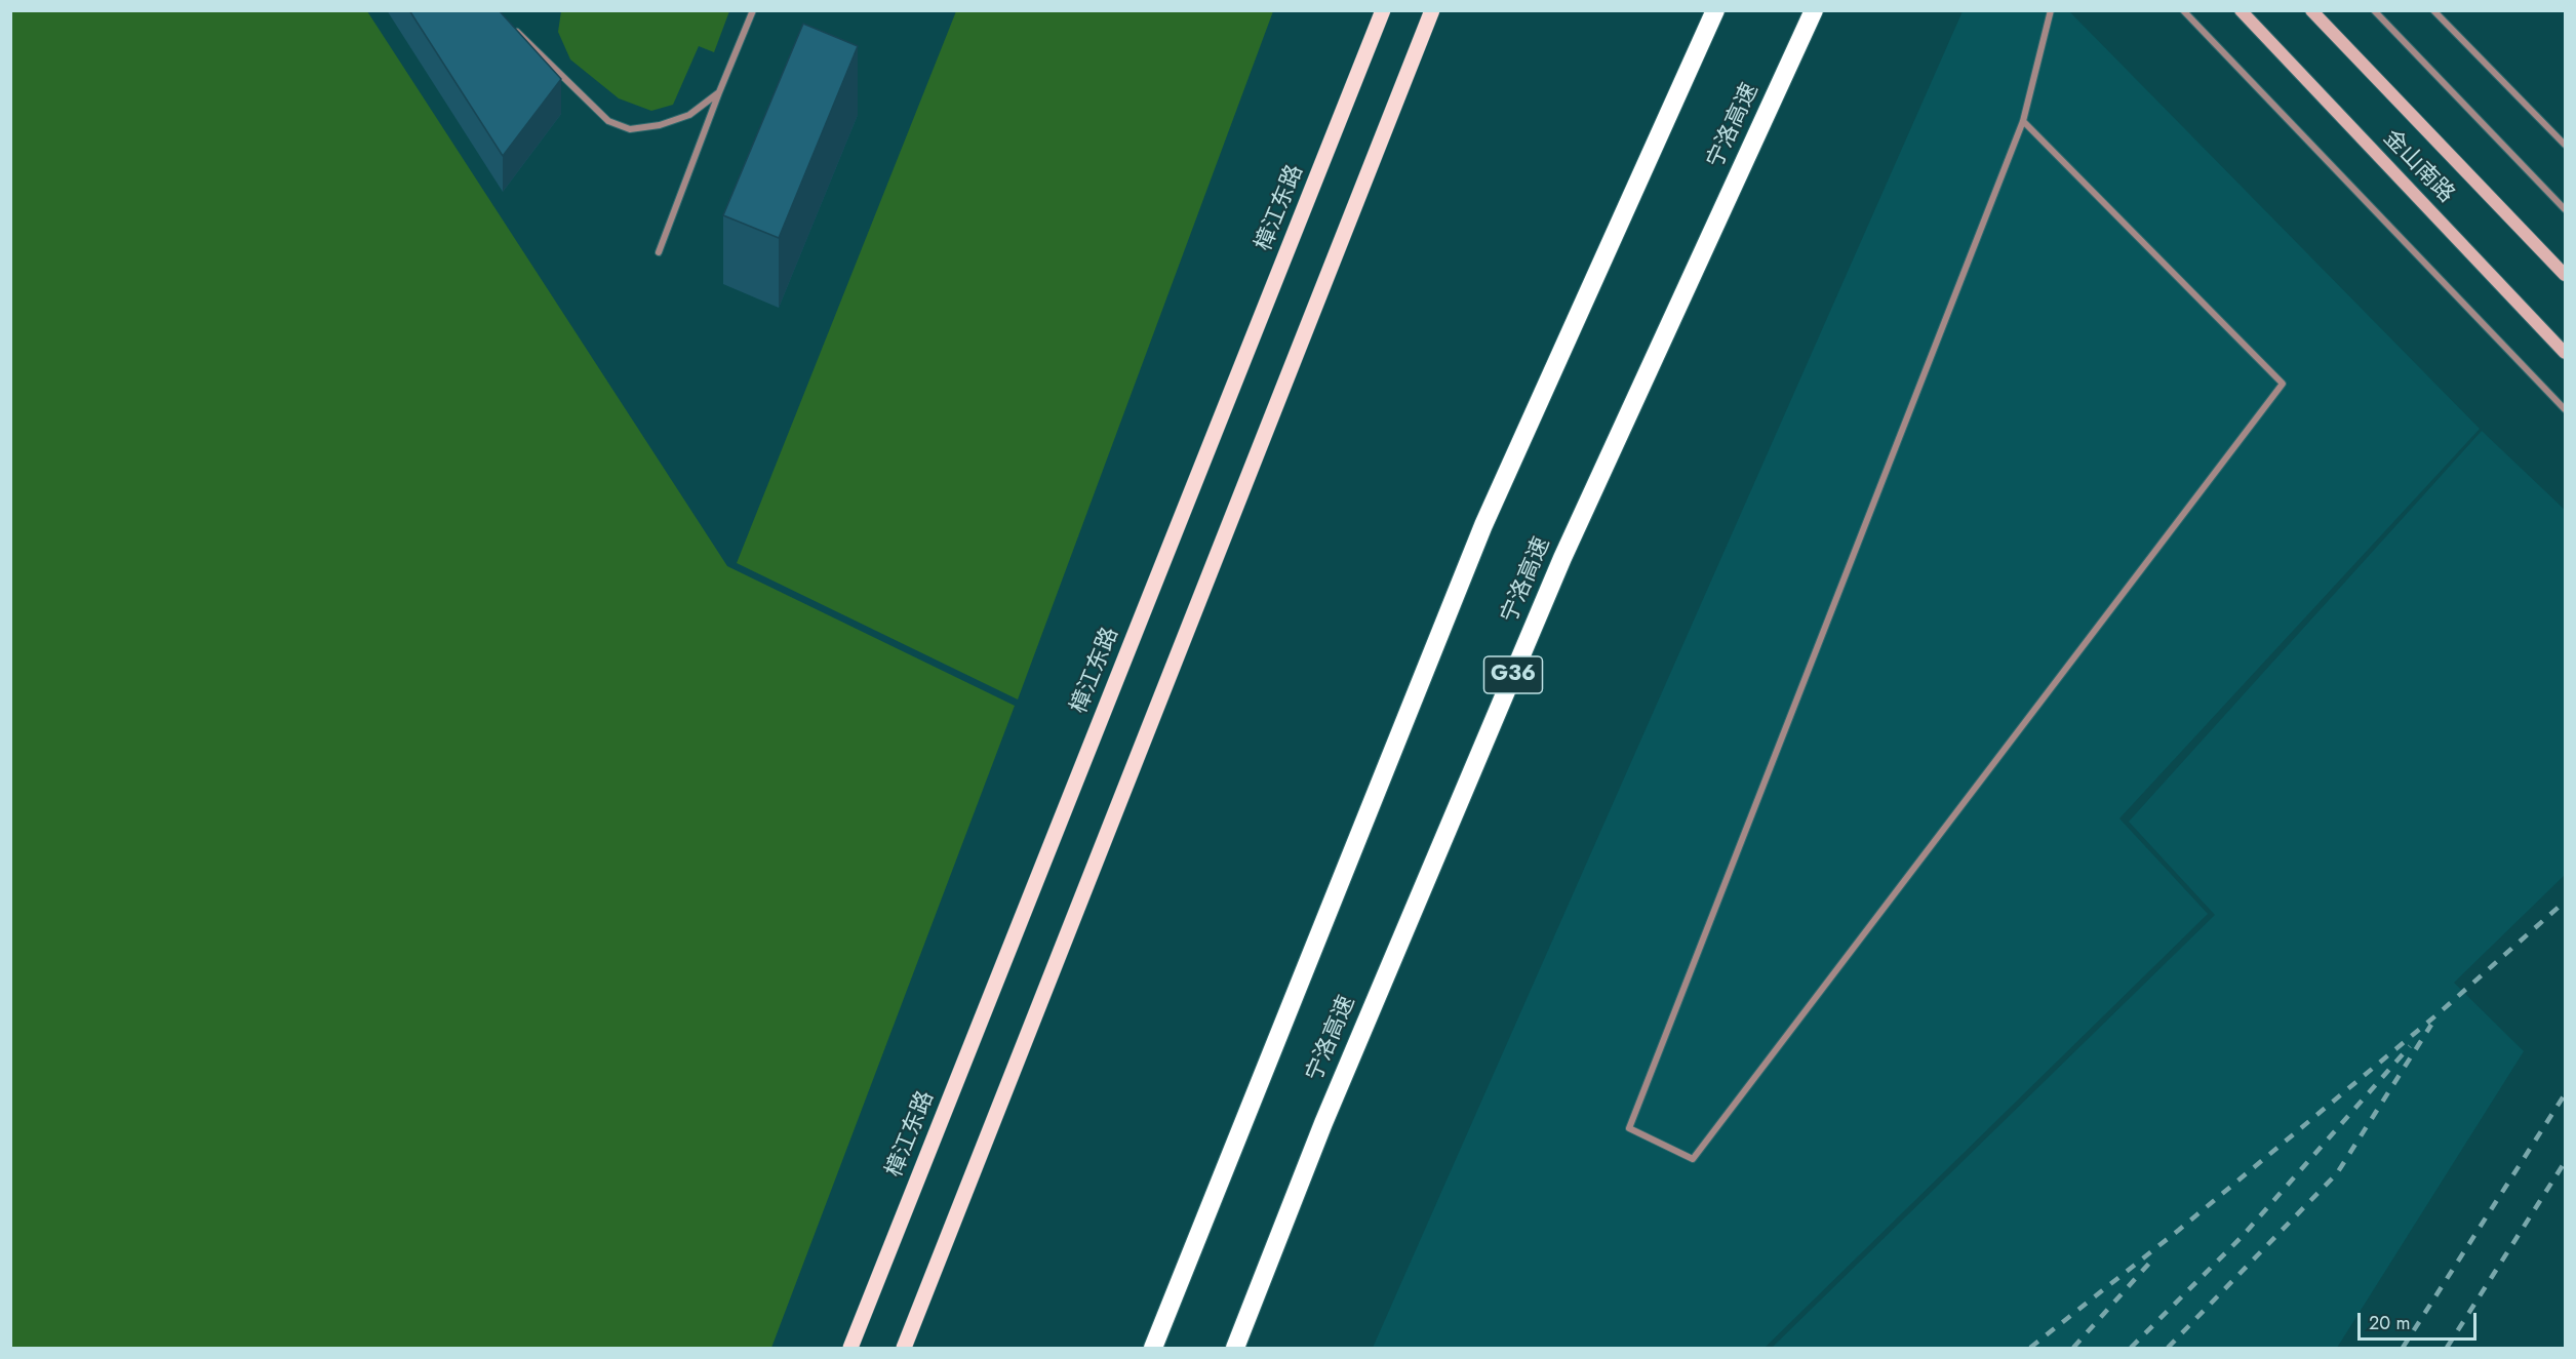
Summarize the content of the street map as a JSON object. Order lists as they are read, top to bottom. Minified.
{"streets":{"highway":["宁洛高速","G36"],"main road":["金山南路","樟江东路"]},"scale_bar":"20 m"}
